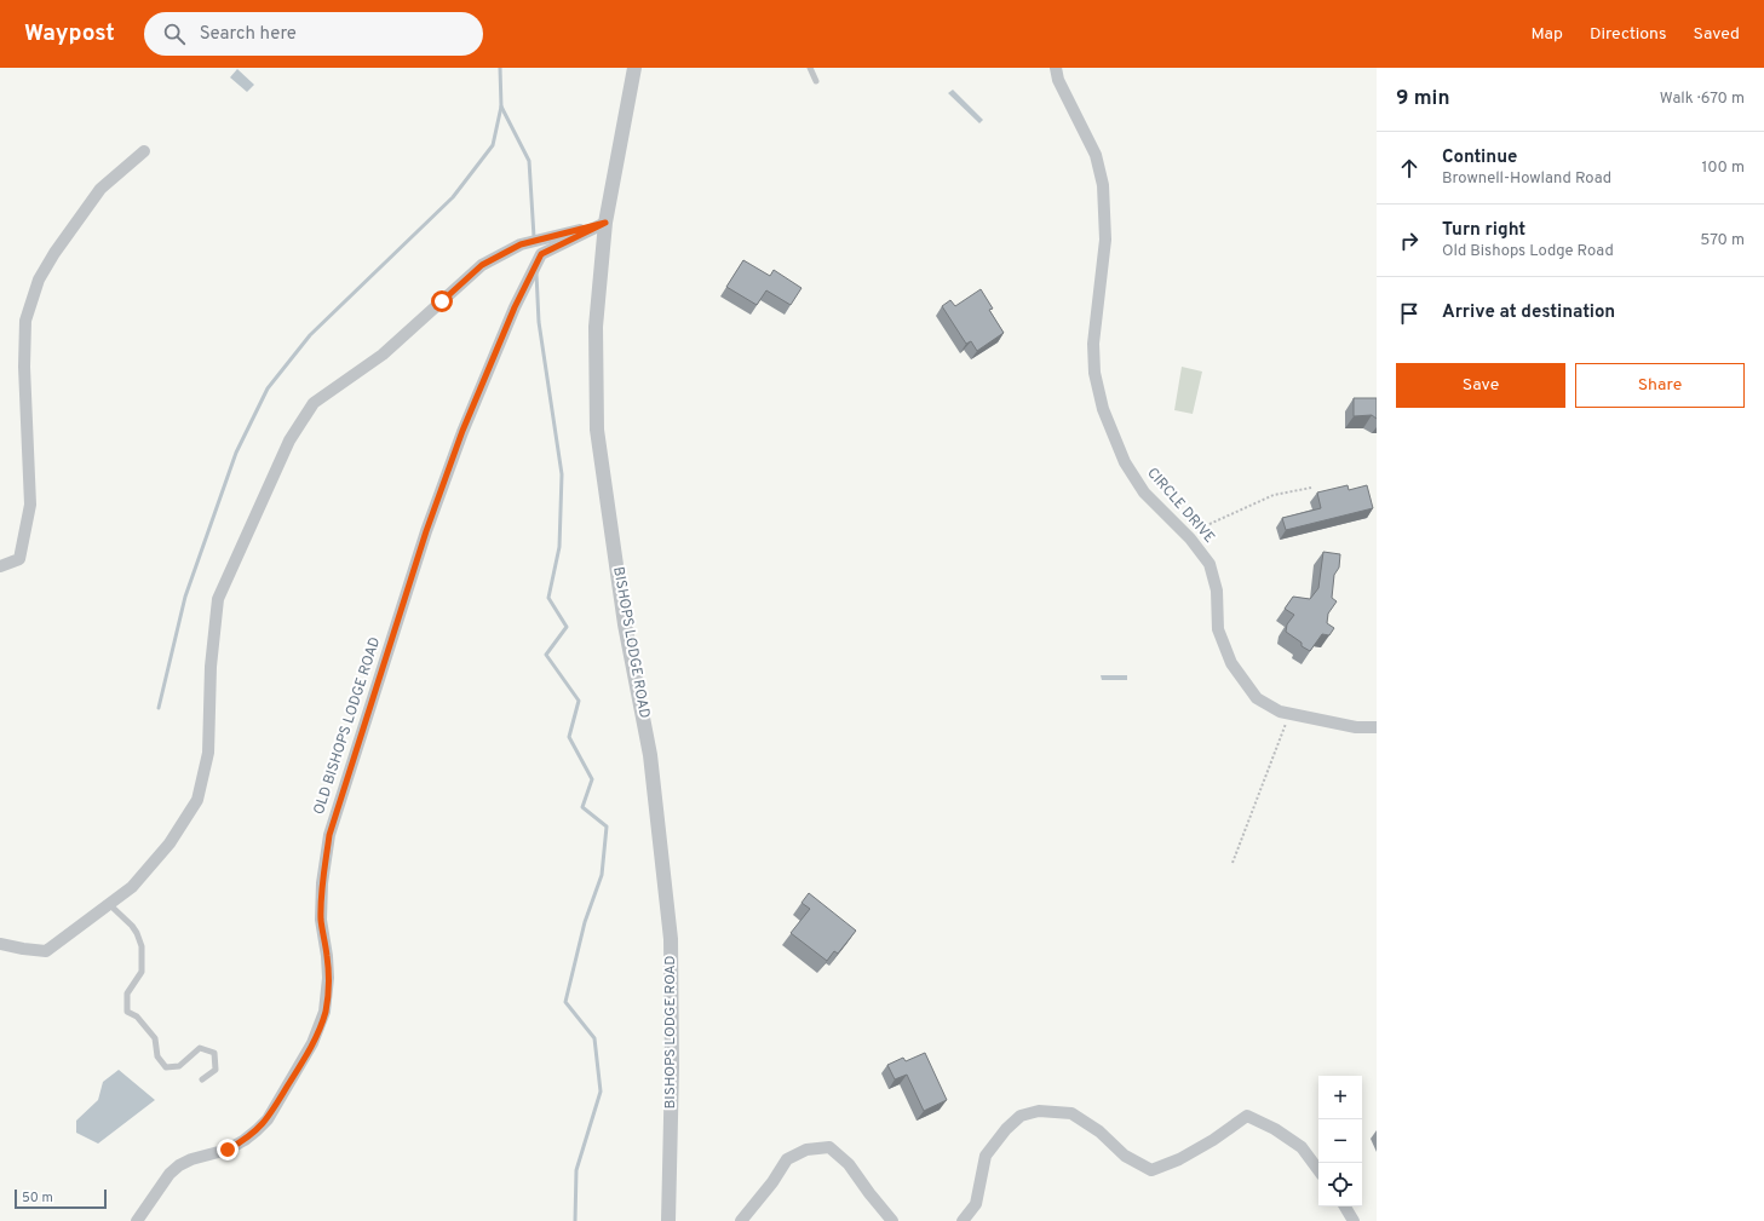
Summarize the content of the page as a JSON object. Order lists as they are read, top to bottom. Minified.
{"streets":{"street":["CIRCLE DRIVE","BISHOPS LODGE ROAD","OLD BISHOPS LODGE ROAD"]},"crossings":[["BISHOPS LODGE ROAD","OLD BISHOPS LODGE ROAD"]],"scale_bar":"50 m","page":{"header":"Waypost","search":"Search here","nav":["Map","Directions","Saved"],"heading":["9 min","Walk · 670 m"],"list":[["Continue","Brownell-Howland Road","100 m"],["Turn right","Old Bishops Lodge Road","570 m"],"Arrive at destination"],"buttons":["Save","Share"],"map_buttons":["+","−"],"scale":"50 m"}}
